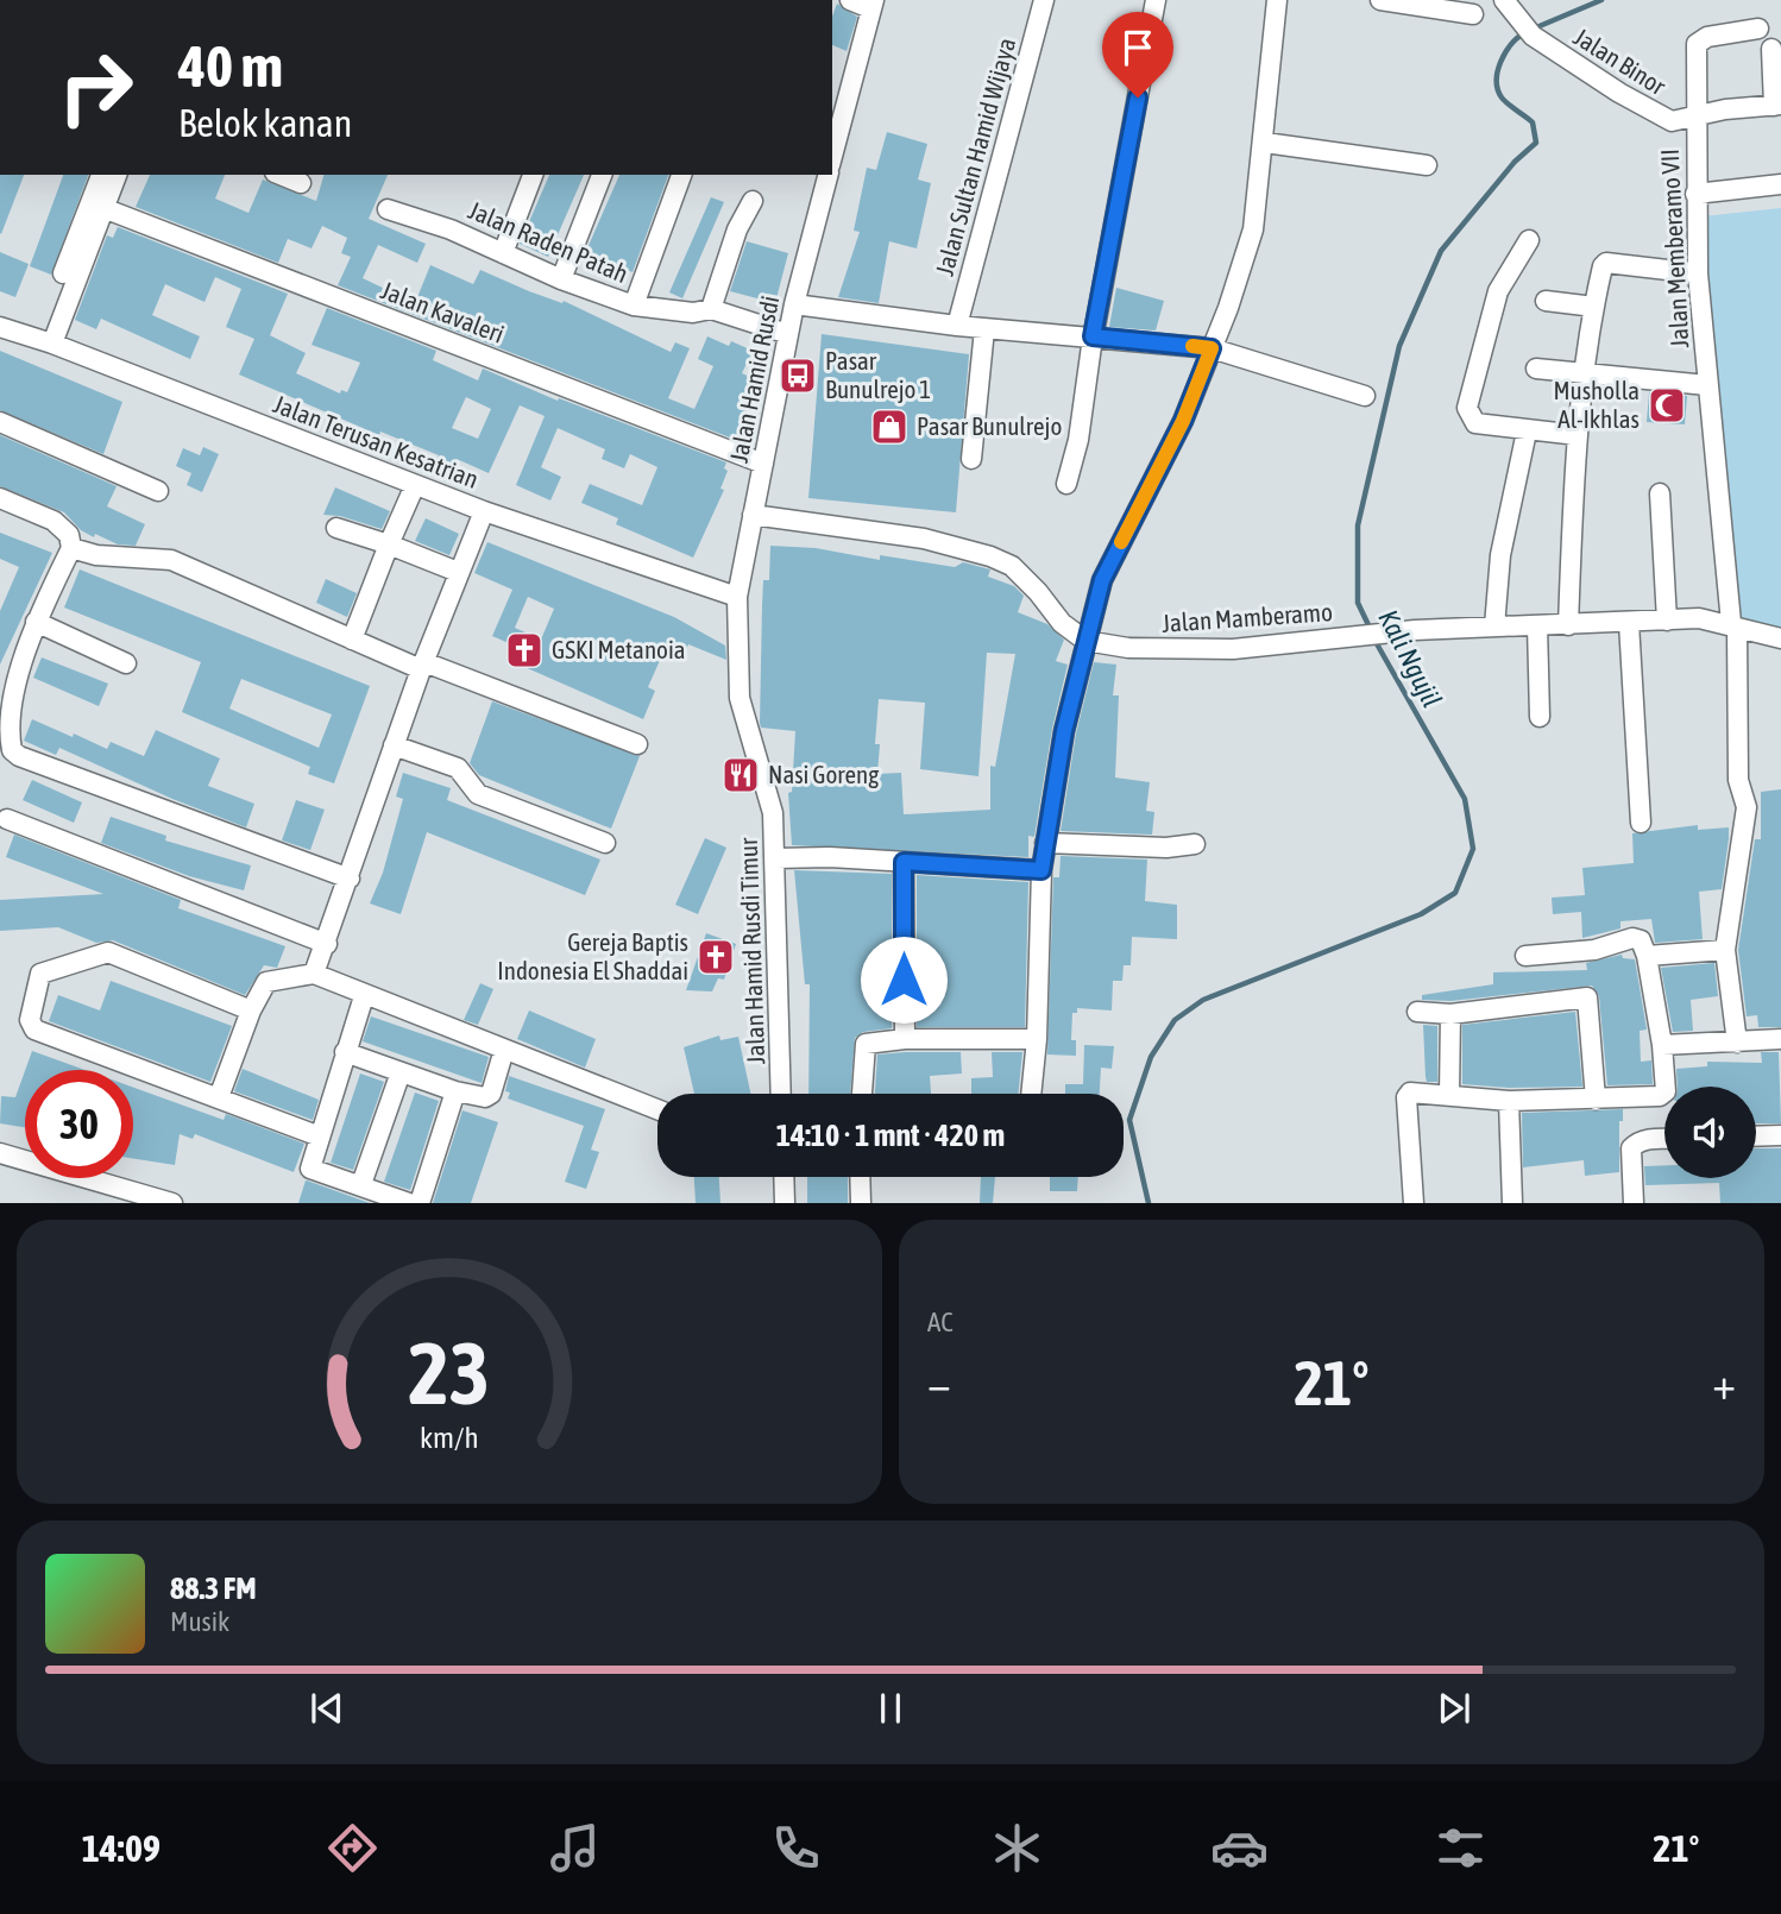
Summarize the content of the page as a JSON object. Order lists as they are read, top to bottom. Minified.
{"streets":{"street":["Jalan Binor","Jalan Sultan Hamid Wijaya","Jalan Raden Patah","Jalan Memberamo VII","Jalan Kavaleri","Jalan Hamid Rusdi","Jalan Terusan Kesatrian","Jalan Mamberamo","Jalan Hamid Rusdi Timur"]},"crossings":[["Jalan Binor","Jalan Memberamo VII"],["Jalan Raden Patah","Jalan Hamid Rusdi"],["Jalan Memberamo VII","Jalan Mamberamo"],["Jalan Kavaleri","Jalan Hamid Rusdi"],["Jalan Hamid Rusdi","Jalan Terusan Kesatrian"],["Jalan Hamid Rusdi","Jalan Hamid Rusdi Timur"],["Jalan Terusan Kesatrian","Jalan Hamid Rusdi Timur"]],"water":["Kali Ngujil"],"places":{"bus stop":["Pasar Bunulrejo 1"],"mosque":["Musholla Al-Ikhlas"],"shop":["Pasar Bunulrejo"],"church":["GSKI Metanoia","Gereja Baptis Indonesia El Shaddai"],"restaurant":["Nasi Goreng"]},"page":{"turn":["40 m","Belok kanan"],"limit":"30","trip":"14:10 · 1 mnt · 420 m","tile":"AC","heat":["−","21°","+"],"song":["88.3 FM","Musik"],"tabs":["14:09","21°"],"gauge":["23","km/h"]}}
